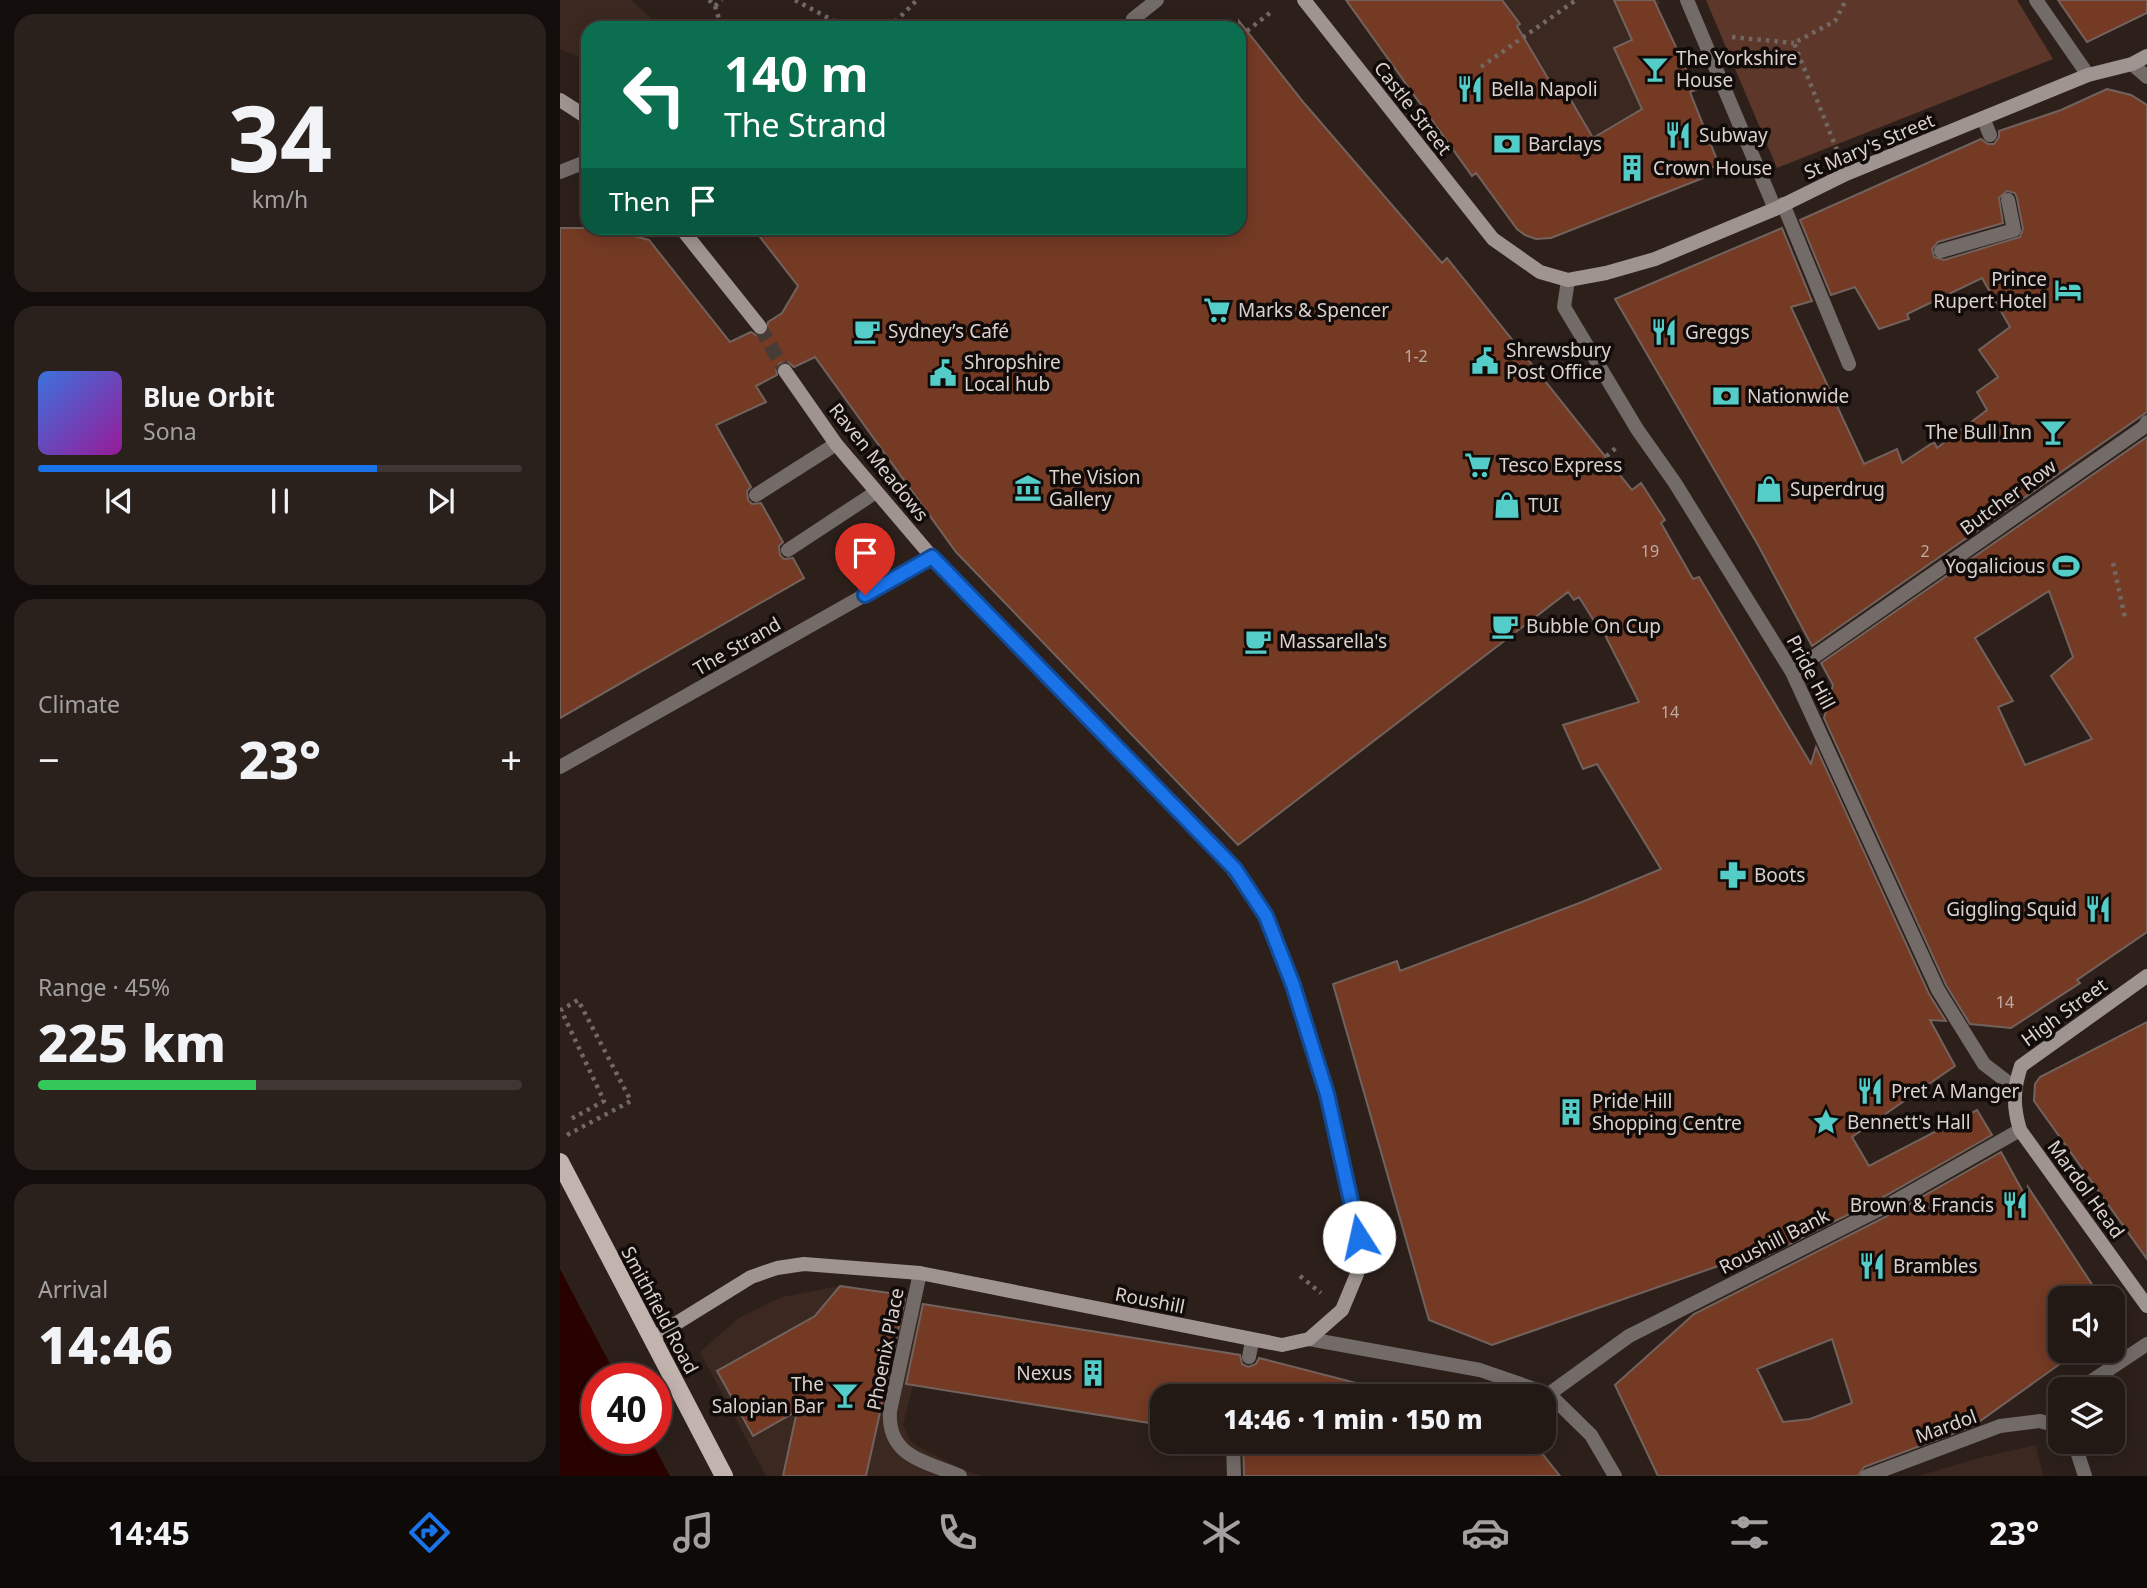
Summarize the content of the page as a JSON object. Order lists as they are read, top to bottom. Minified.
{"streets":{"main road":["Smithfield Road"],"street":["Castle Street","St Mary's Street","Raven Meadows","Butcher Row","The Strand","Pride Hill","High Street","Mardol Head","Roushill Bank","Roushill","Phoenix Place","Mardol"]},"crossings":[["Castle Street","St Mary's Street"],["St Mary's Street","Pride Hill"],["Raven Meadows","The Strand"],["Raven Meadows","Roushill"],["Butcher Row","Pride Hill"],["Pride Hill","High Street"],["Pride Hill","Mardol Head"],["High Street","Mardol Head"],["Mardol Head","Roushill Bank"],["Roushill","Smithfield Road"],["Roushill","Phoenix Place"]],"places":{"bar":["The Yorkshire House","The Bull Inn","The Salopian Bar"],"restaurant":["Bella Napoli","Subway","Greggs","Giggling Squid","Pret A Manger","Brown & Francis","Brambles"],"bank":["Barclays","Nationwide"],"building":["Crown House","Pride Hill Shopping Centre","Nexus"],"hotel":["Prince Rupert Hotel"],"supermarket":["Marks & Spencer","Tesco Express"],"cafe":["Sydney’s Café","Bubble On Cup","Massarella's"],"public building":["Shrewsbury Post Office","Shropshire Local hub"],"museum":["The Vision Gallery"],"shop":["Superdrug","TUI"],"sports":["Yogalicious"],"pharmacy":["Boots"],"place":["Bennett's Hall"]},"house_numbers":["1-2","19","2","14","14"],"page":{"tile":[["34","km/h"],"Climate",["Range · 45%","225 km"],["Arrival","14:46"]],"turn":["140 m","The Strand"],"then":"Then","song":["Blue Orbit","Sona"],"heat":["−","23°","+"],"limit":"40","trip":"14:46 · 1 min · 150 m","tabs":["14:45","23°"]}}
